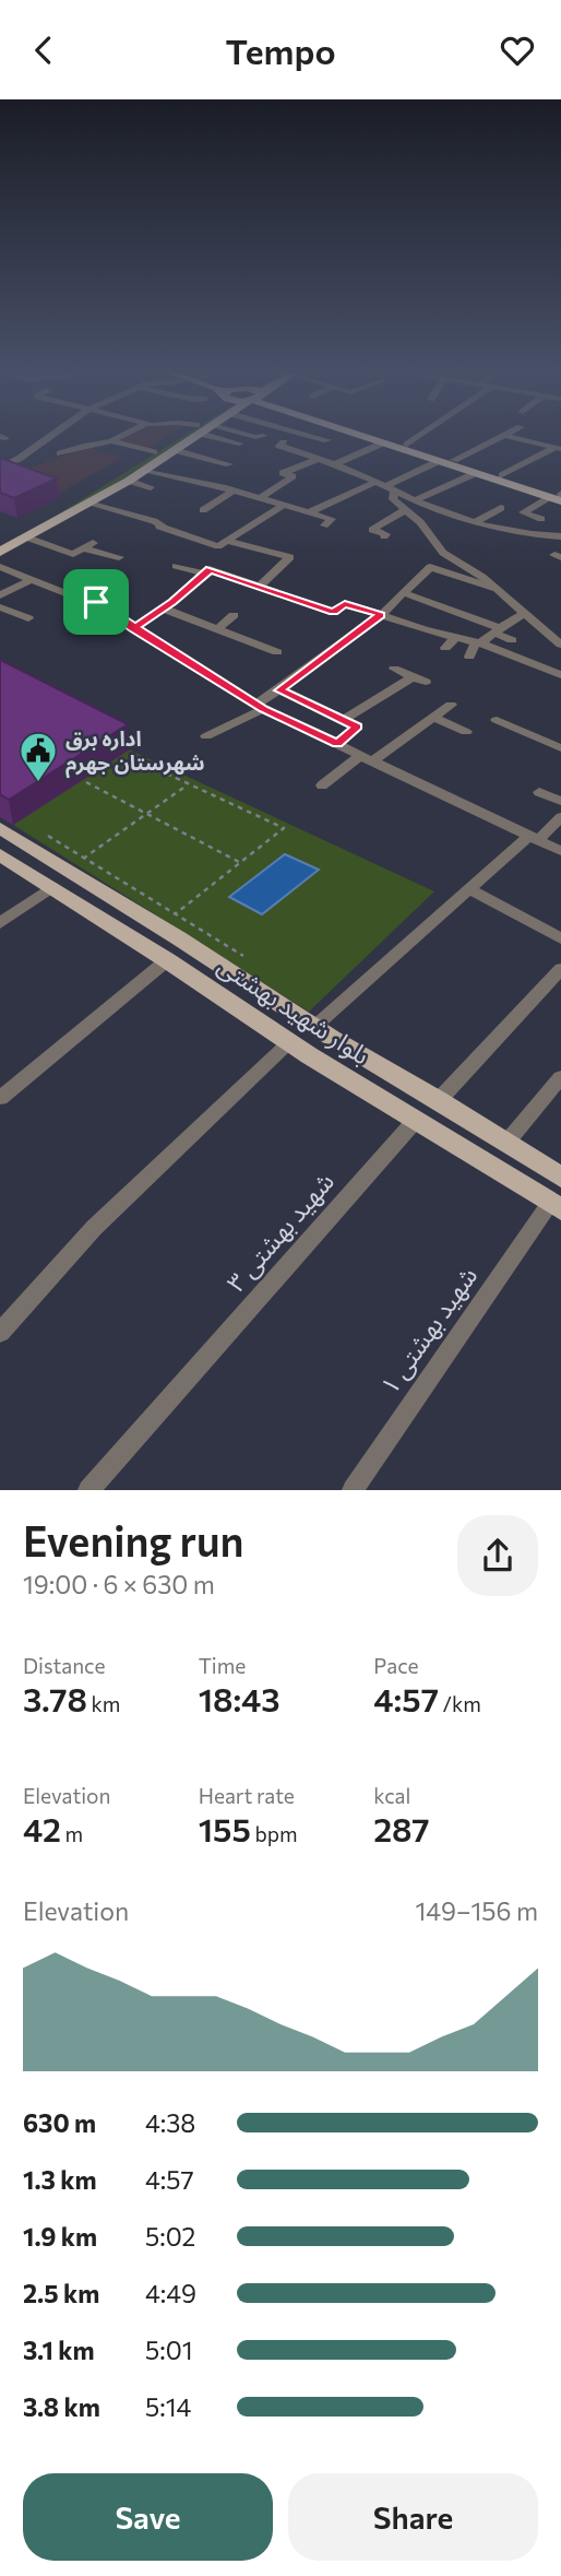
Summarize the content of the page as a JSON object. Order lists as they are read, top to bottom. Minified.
{"streets":{"main road":["بلوار شهید بهشتی"],"street":["شهید بهشتی ۳","شهید بهشتی ۱"]},"crossings":[["بلوار شهید بهشتی","شهید بهشتی ۳"],["بلوار شهید بهشتی","شهید بهشتی ۱"]],"places":{"public building":["اداره برق شهرستان جهرم"]},"page":{"header":"Tempo","heading":["Evening run","19:00 · 6 × 630 m"],"stats":[["Distance","3.78 km"],["Time","18:43"],["Pace","4:57 /km"],["Elevation","42 m"],["Heart rate","155 bpm"],["kcal","287"]],"chart":["Elevation","149–156 m"],"list":[{"name":"630 m","note":"4:38"},{"name":"1.3 km","note":"4:57"},{"name":"1.9 km","note":"5:02"},{"name":"2.5 km","note":"4:49"},{"name":"3.1 km","note":"5:01"},{"name":"3.8 km","note":"5:14"}],"buttons":["Save","Share"]}}
